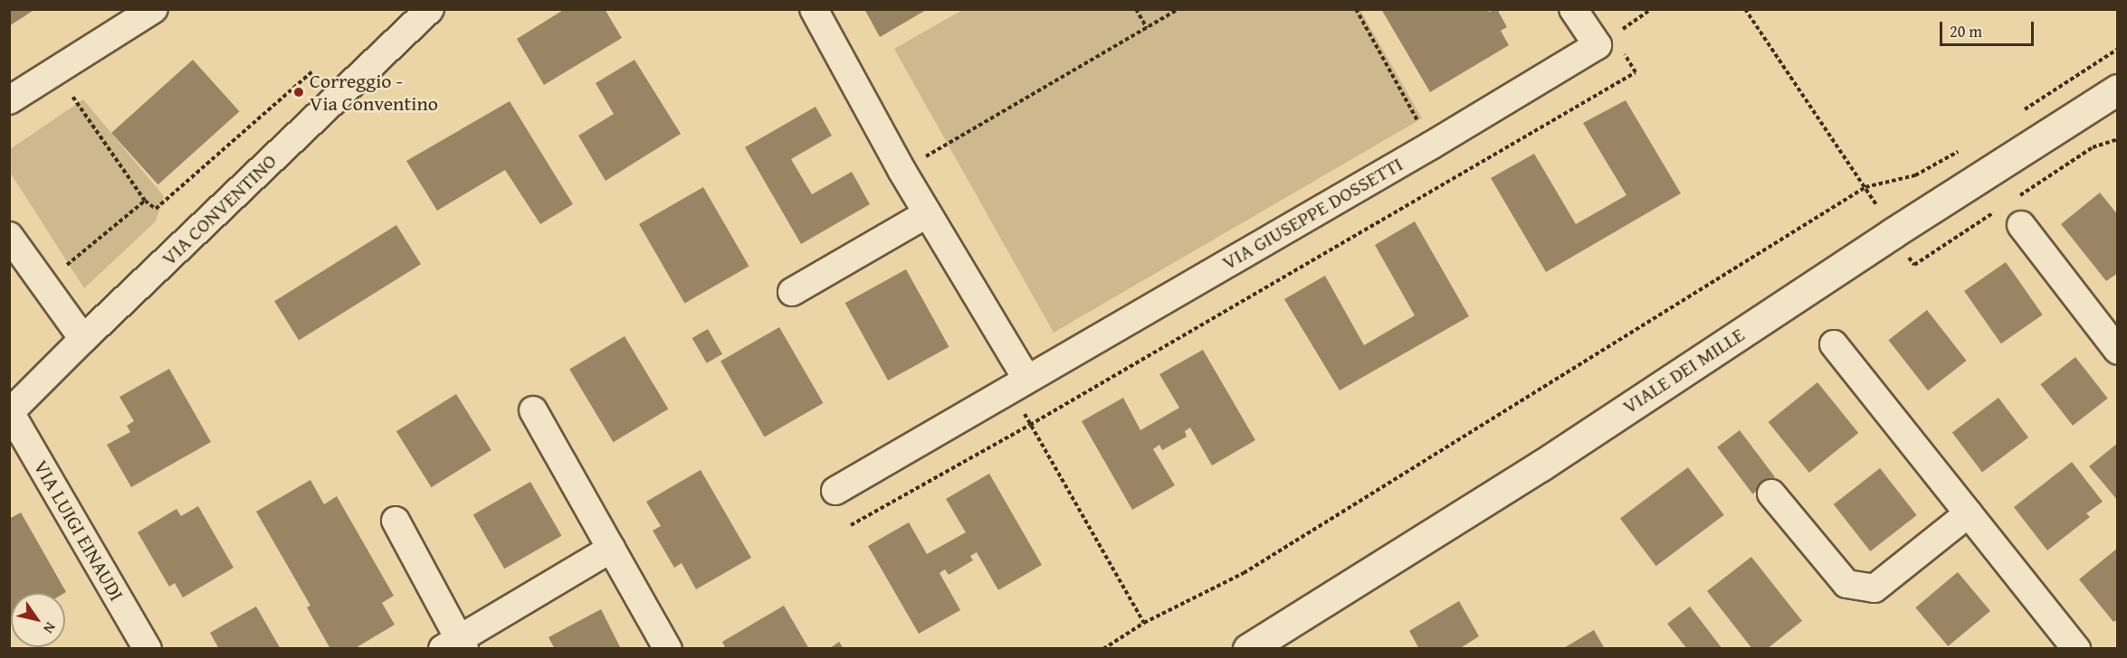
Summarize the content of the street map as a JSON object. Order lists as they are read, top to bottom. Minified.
{"streets":{"main road":["VIALE DEI MILLE"],"street":["VIA CONVENTINO","VIA GIUSEPPE DOSSETTI","VIA LUIGI EINAUDI"]},"crossings":[["VIA CONVENTINO","VIA LUIGI EINAUDI"]],"places":["Correggio - Via Conventino"],"scale_bar":"20 m","north":"bottom right"}
